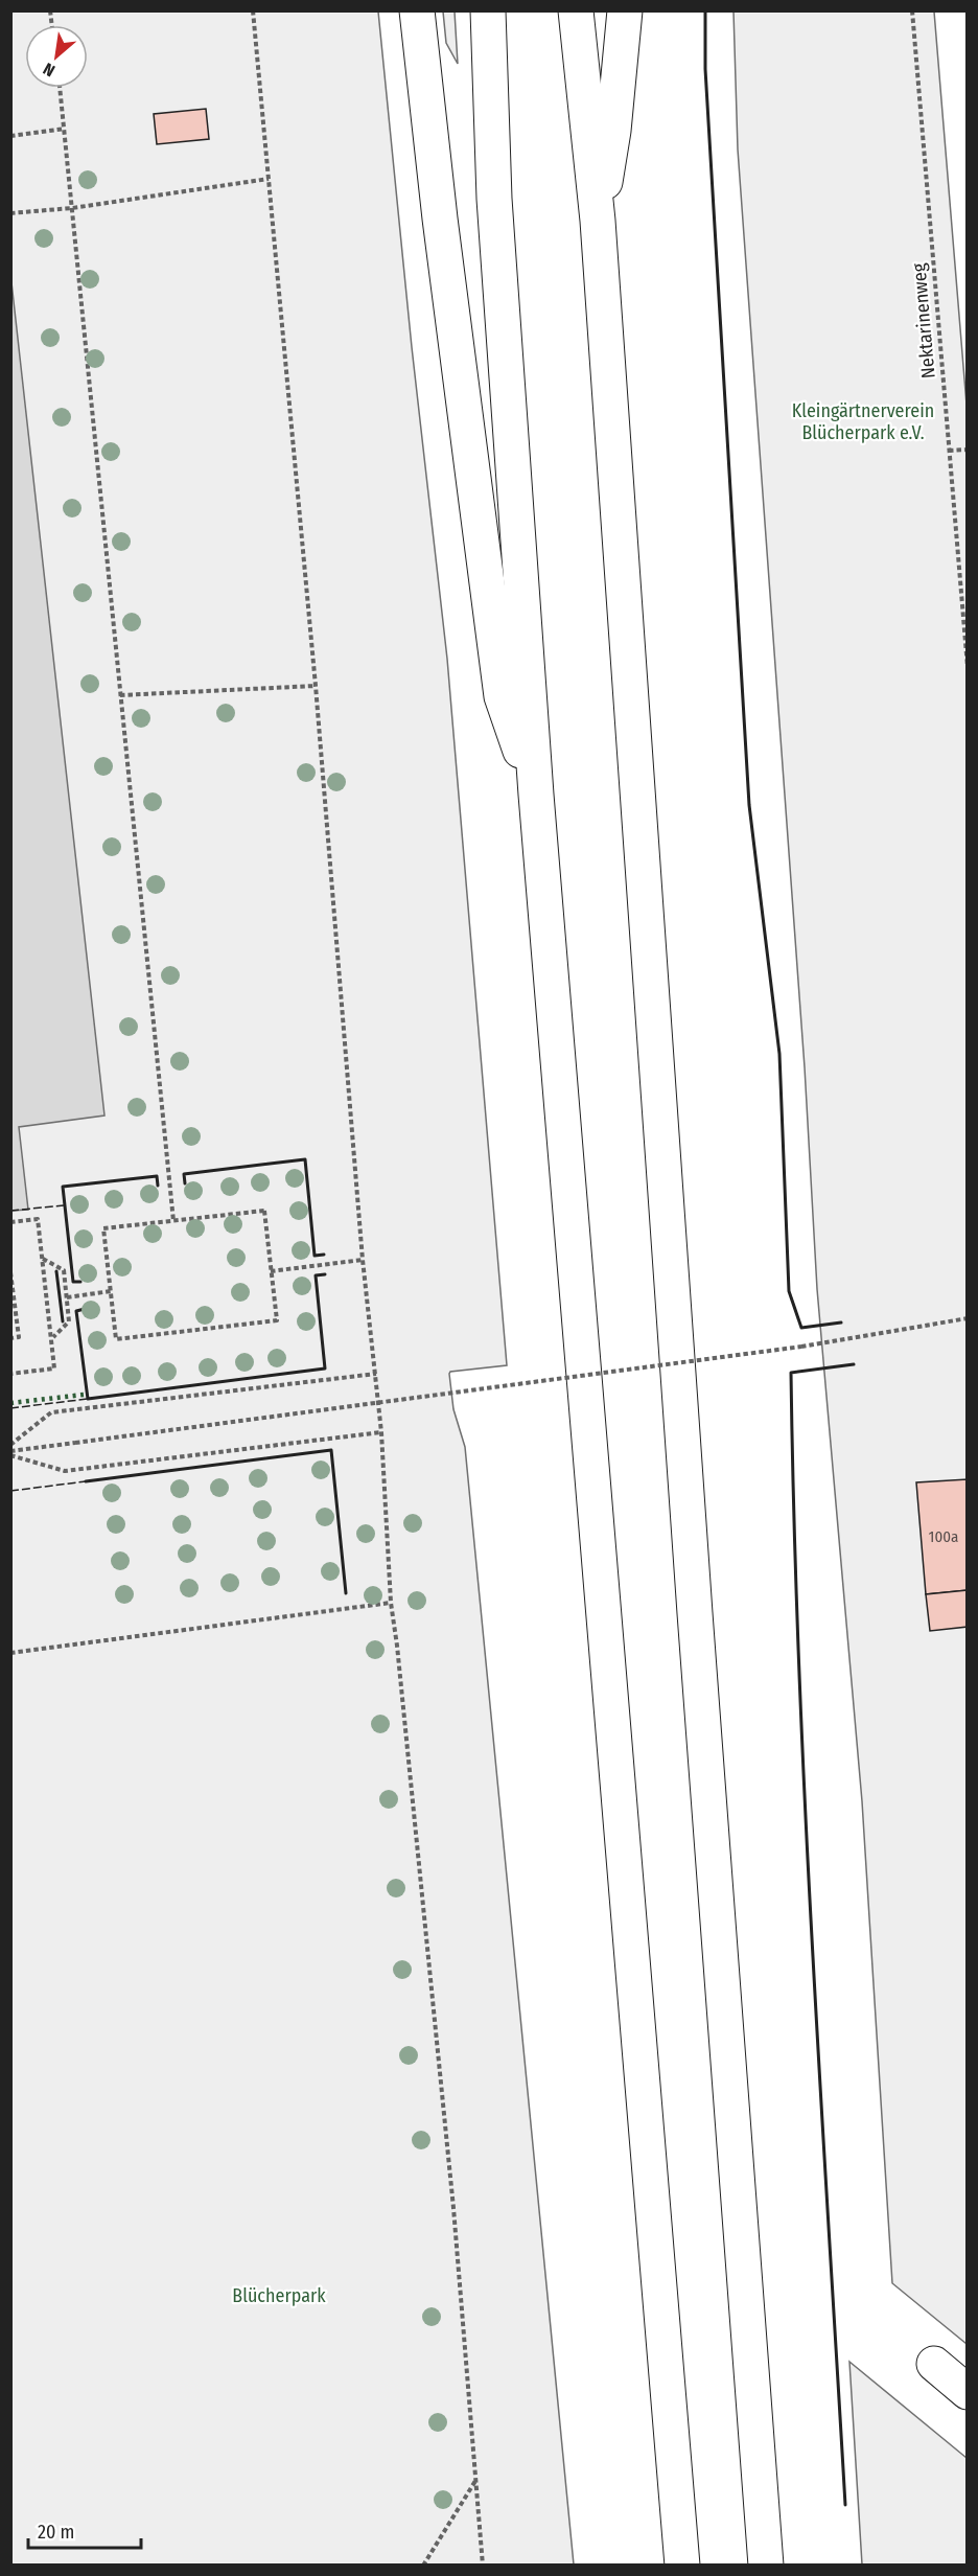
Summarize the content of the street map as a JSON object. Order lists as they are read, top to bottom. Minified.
{"streets":{"path":["Nektarinenweg"]},"parks":["Kleingärtnerverein Blücherpark e.V.","Blücherpark"],"house_numbers":["100a"],"scale_bar":"20 m","north":"bottom left"}
